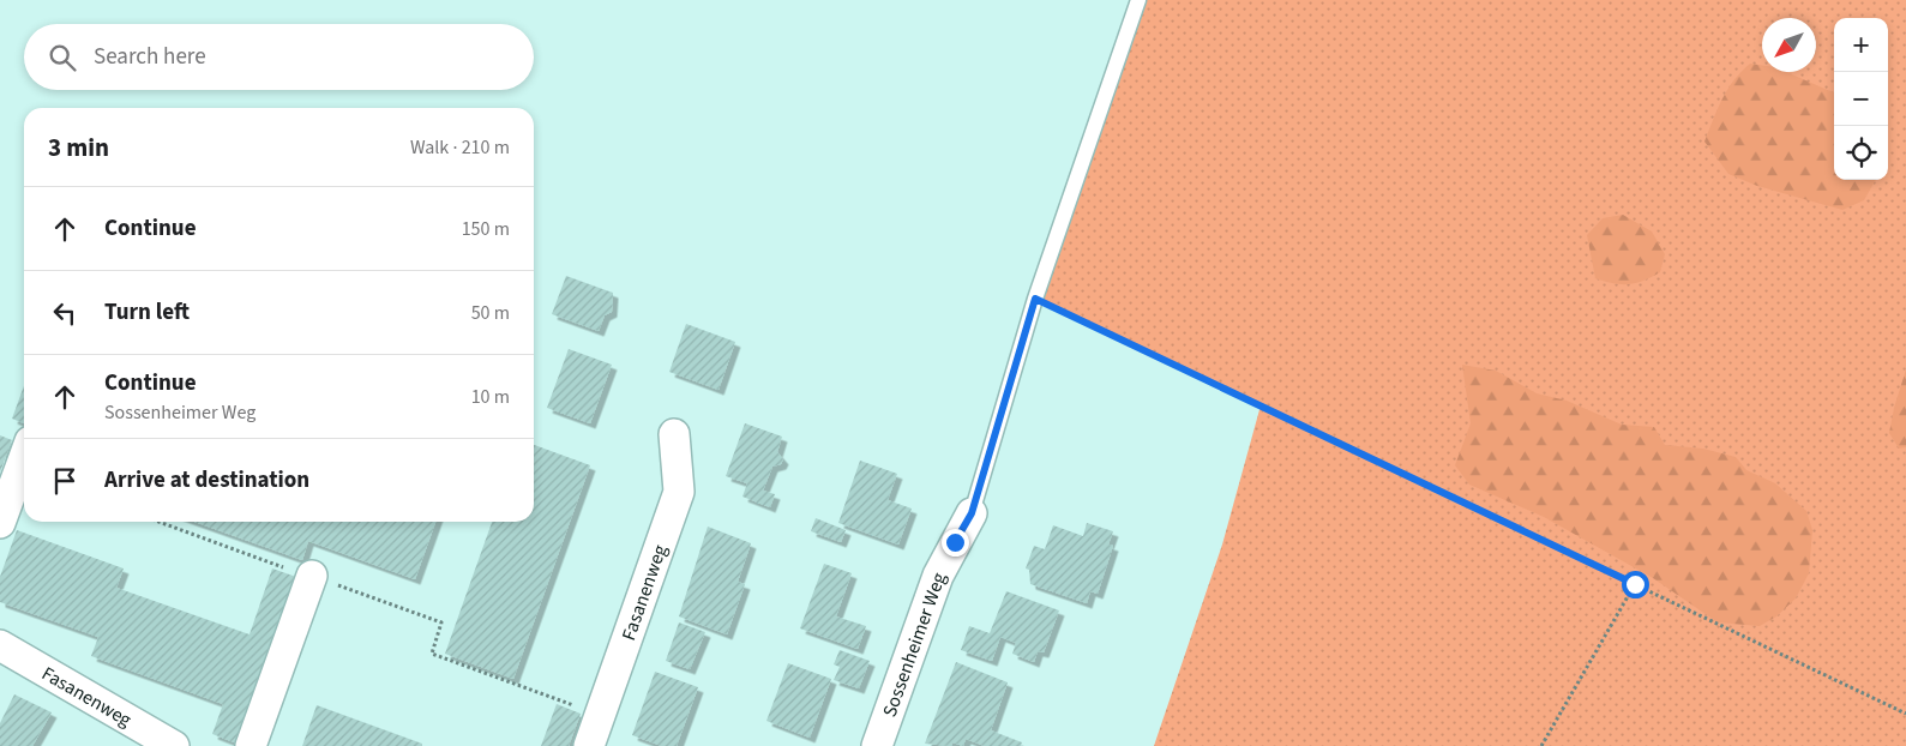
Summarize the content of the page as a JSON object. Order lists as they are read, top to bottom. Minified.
{"streets":{"street":["Fasanenweg","Sossenheimer Weg"]},"north":"bottom left","page":{"map_buttons":["+","−"],"search":"Search here","heading":["3 min","Walk · 210 m"],"list":[["Continue","150 m"],["Turn left","50 m"],["Continue","Sossenheimer Weg","10 m"],"Arrive at destination"]}}
